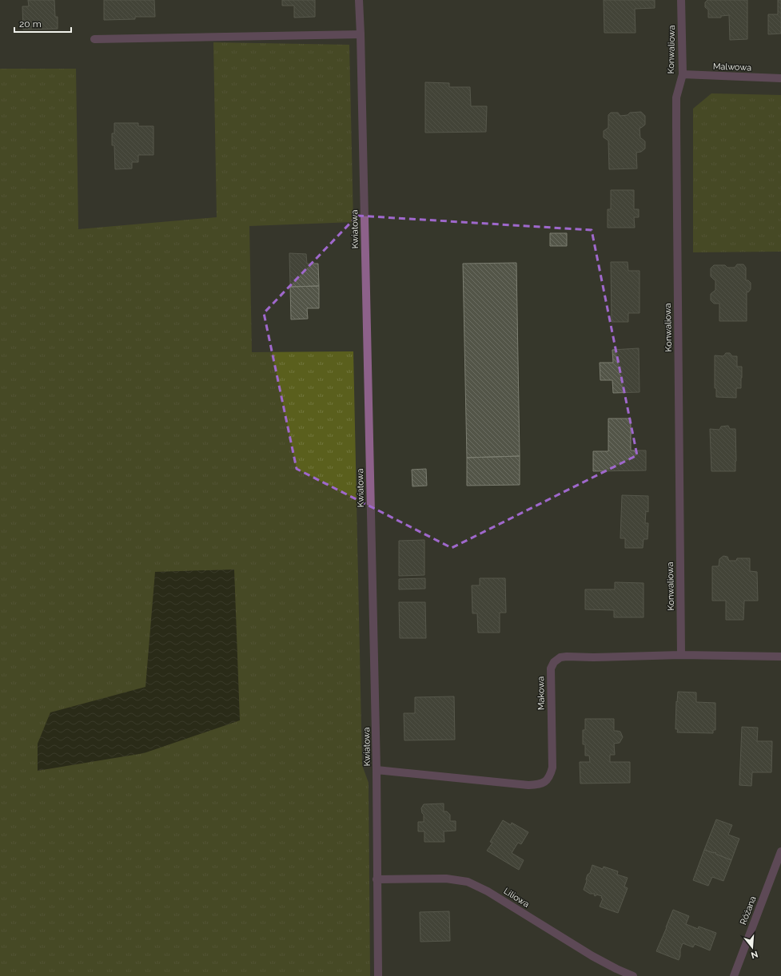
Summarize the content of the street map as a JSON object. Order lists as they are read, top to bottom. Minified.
{"streets":{"street":["Konwaliowa","Malwowa","Kwiatowa","Makowa","Liliowa","Różana"]},"crossings":[["Konwaliowa","Malwowa"],["Konwaliowa","Makowa"],["Kwiatowa","Makowa"],["Kwiatowa","Liliowa"]],"scale_bar":"20 m","north":"bottom"}
